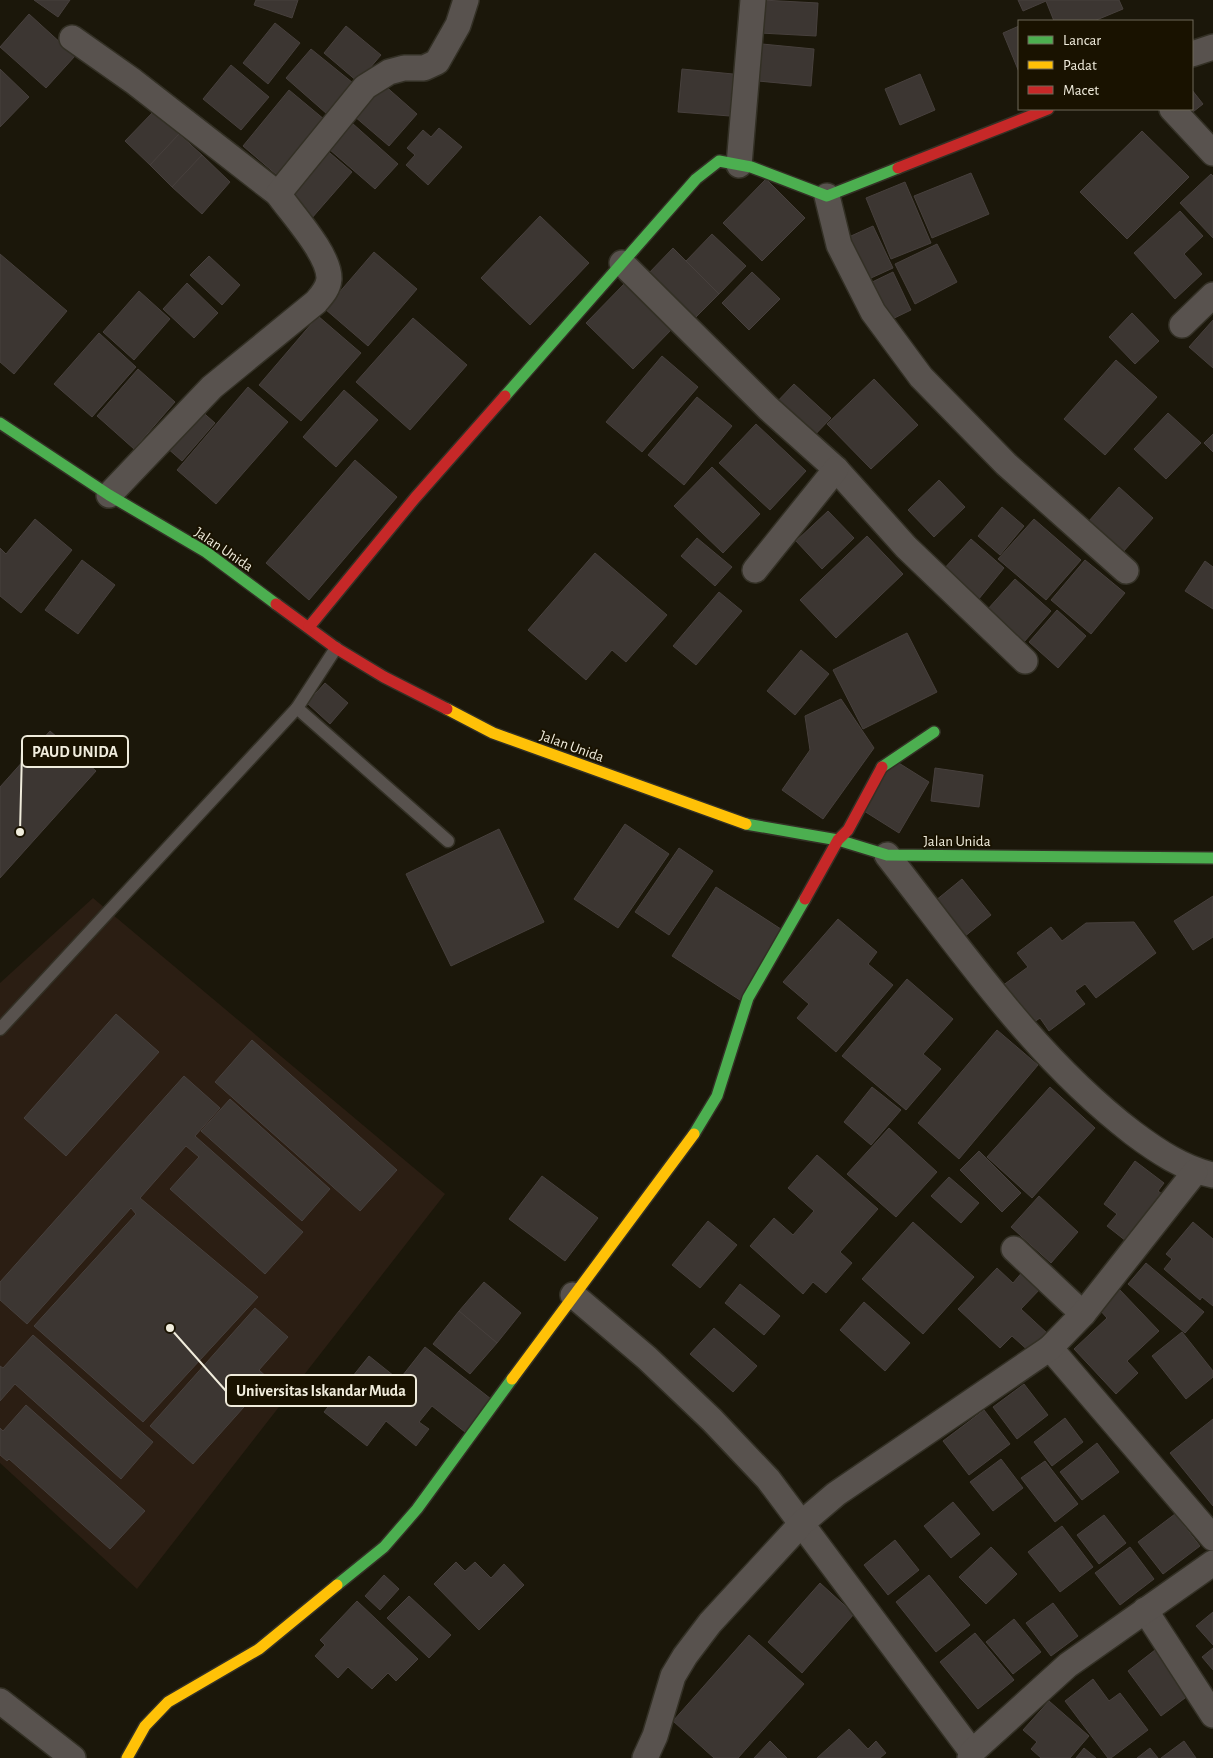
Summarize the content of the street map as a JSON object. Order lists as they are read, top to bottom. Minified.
{"streets":{"street":["Jalan Unida"]},"places":["PAUD UNIDA","Universitas Iskandar Muda"],"legend":["Lancar","Padat","Macet"]}
